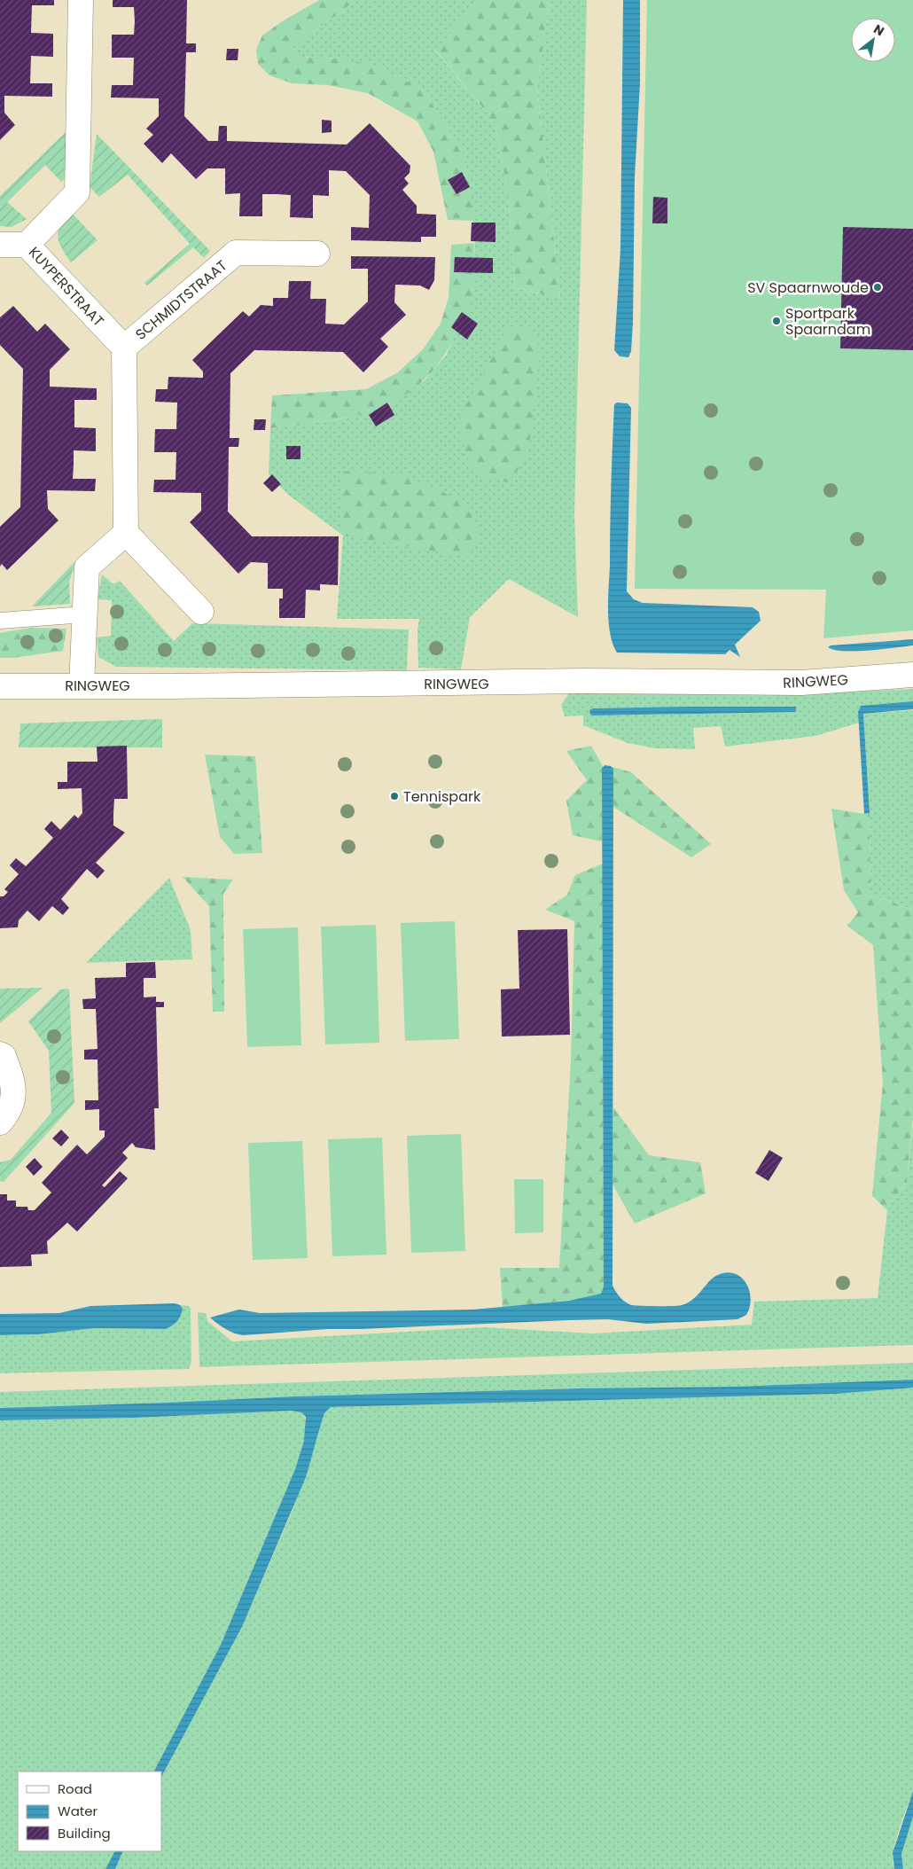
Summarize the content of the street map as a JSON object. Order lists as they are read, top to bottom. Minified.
{"streets":{"street":["KUYPERSTRAAT","SCHMIDTSTRAAT","RINGWEG"]},"crossings":[["KUYPERSTRAAT","SCHMIDTSTRAAT"]],"places":["SV Spaarnwoude","Sportpark Spaarndam","Tennispark"],"legend":["Road","Water","Building"],"north":"top right"}
